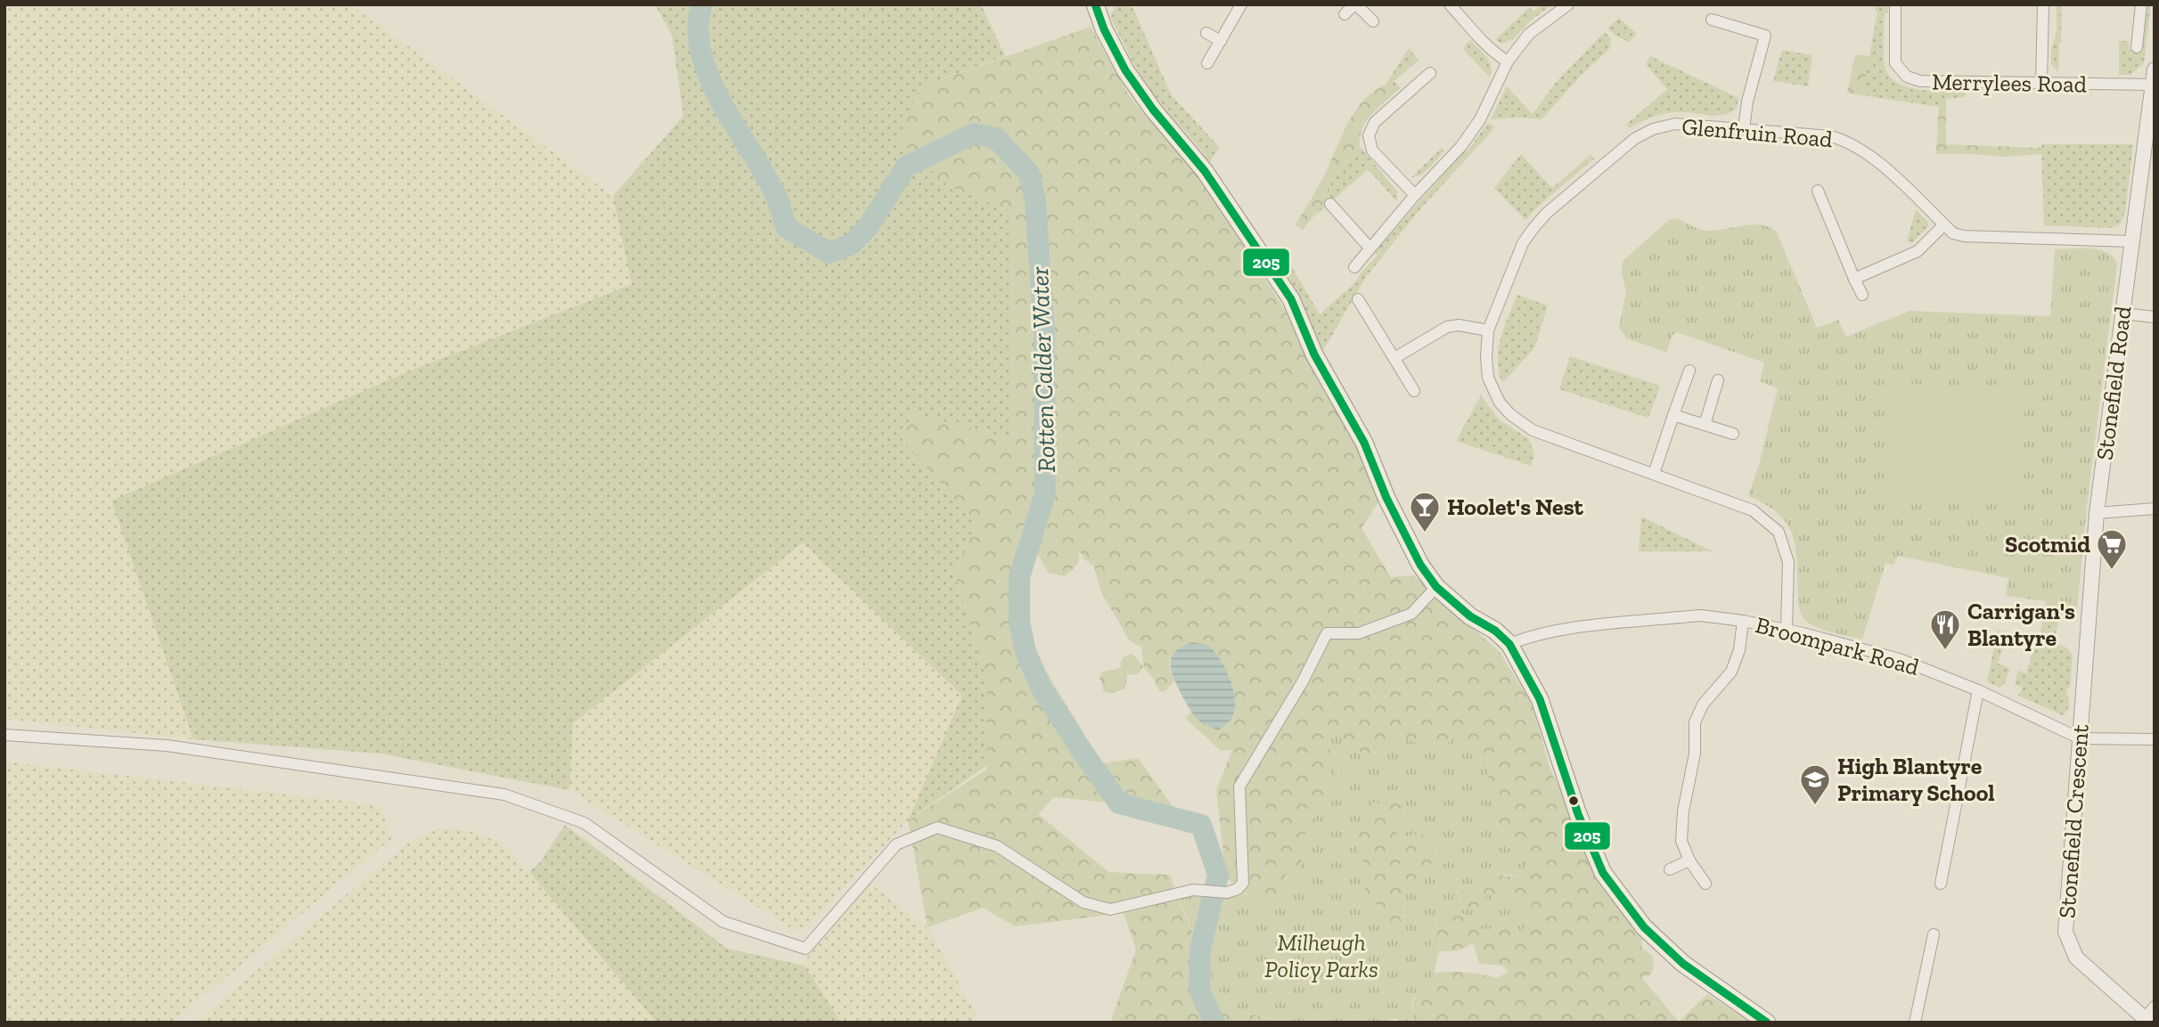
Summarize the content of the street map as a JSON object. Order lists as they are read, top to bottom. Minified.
{"streets":{"street":["Merrylees Road","Glenfruin Road","Stonefield Road","Broompark Road","Stonefield Crescent"]},"crossings":[["Merrylees Road","Stonefield Road"],["Glenfruin Road","Stonefield Road"],["Glenfruin Road","Broompark Road"],["Stonefield Road","Stonefield Crescent"],["Broompark Road","Stonefield Crescent"]],"water":["Rotten Calder Water"],"parks":["Milheugh Policy Parks"],"places":{"bar":["Hoolet's Nest"],"supermarket":["Scotmid"],"restaurant":["Carrigan's Blantyre"],"school or university":["High Blantyre Primary School"]},"lines":["transit line 205"]}
